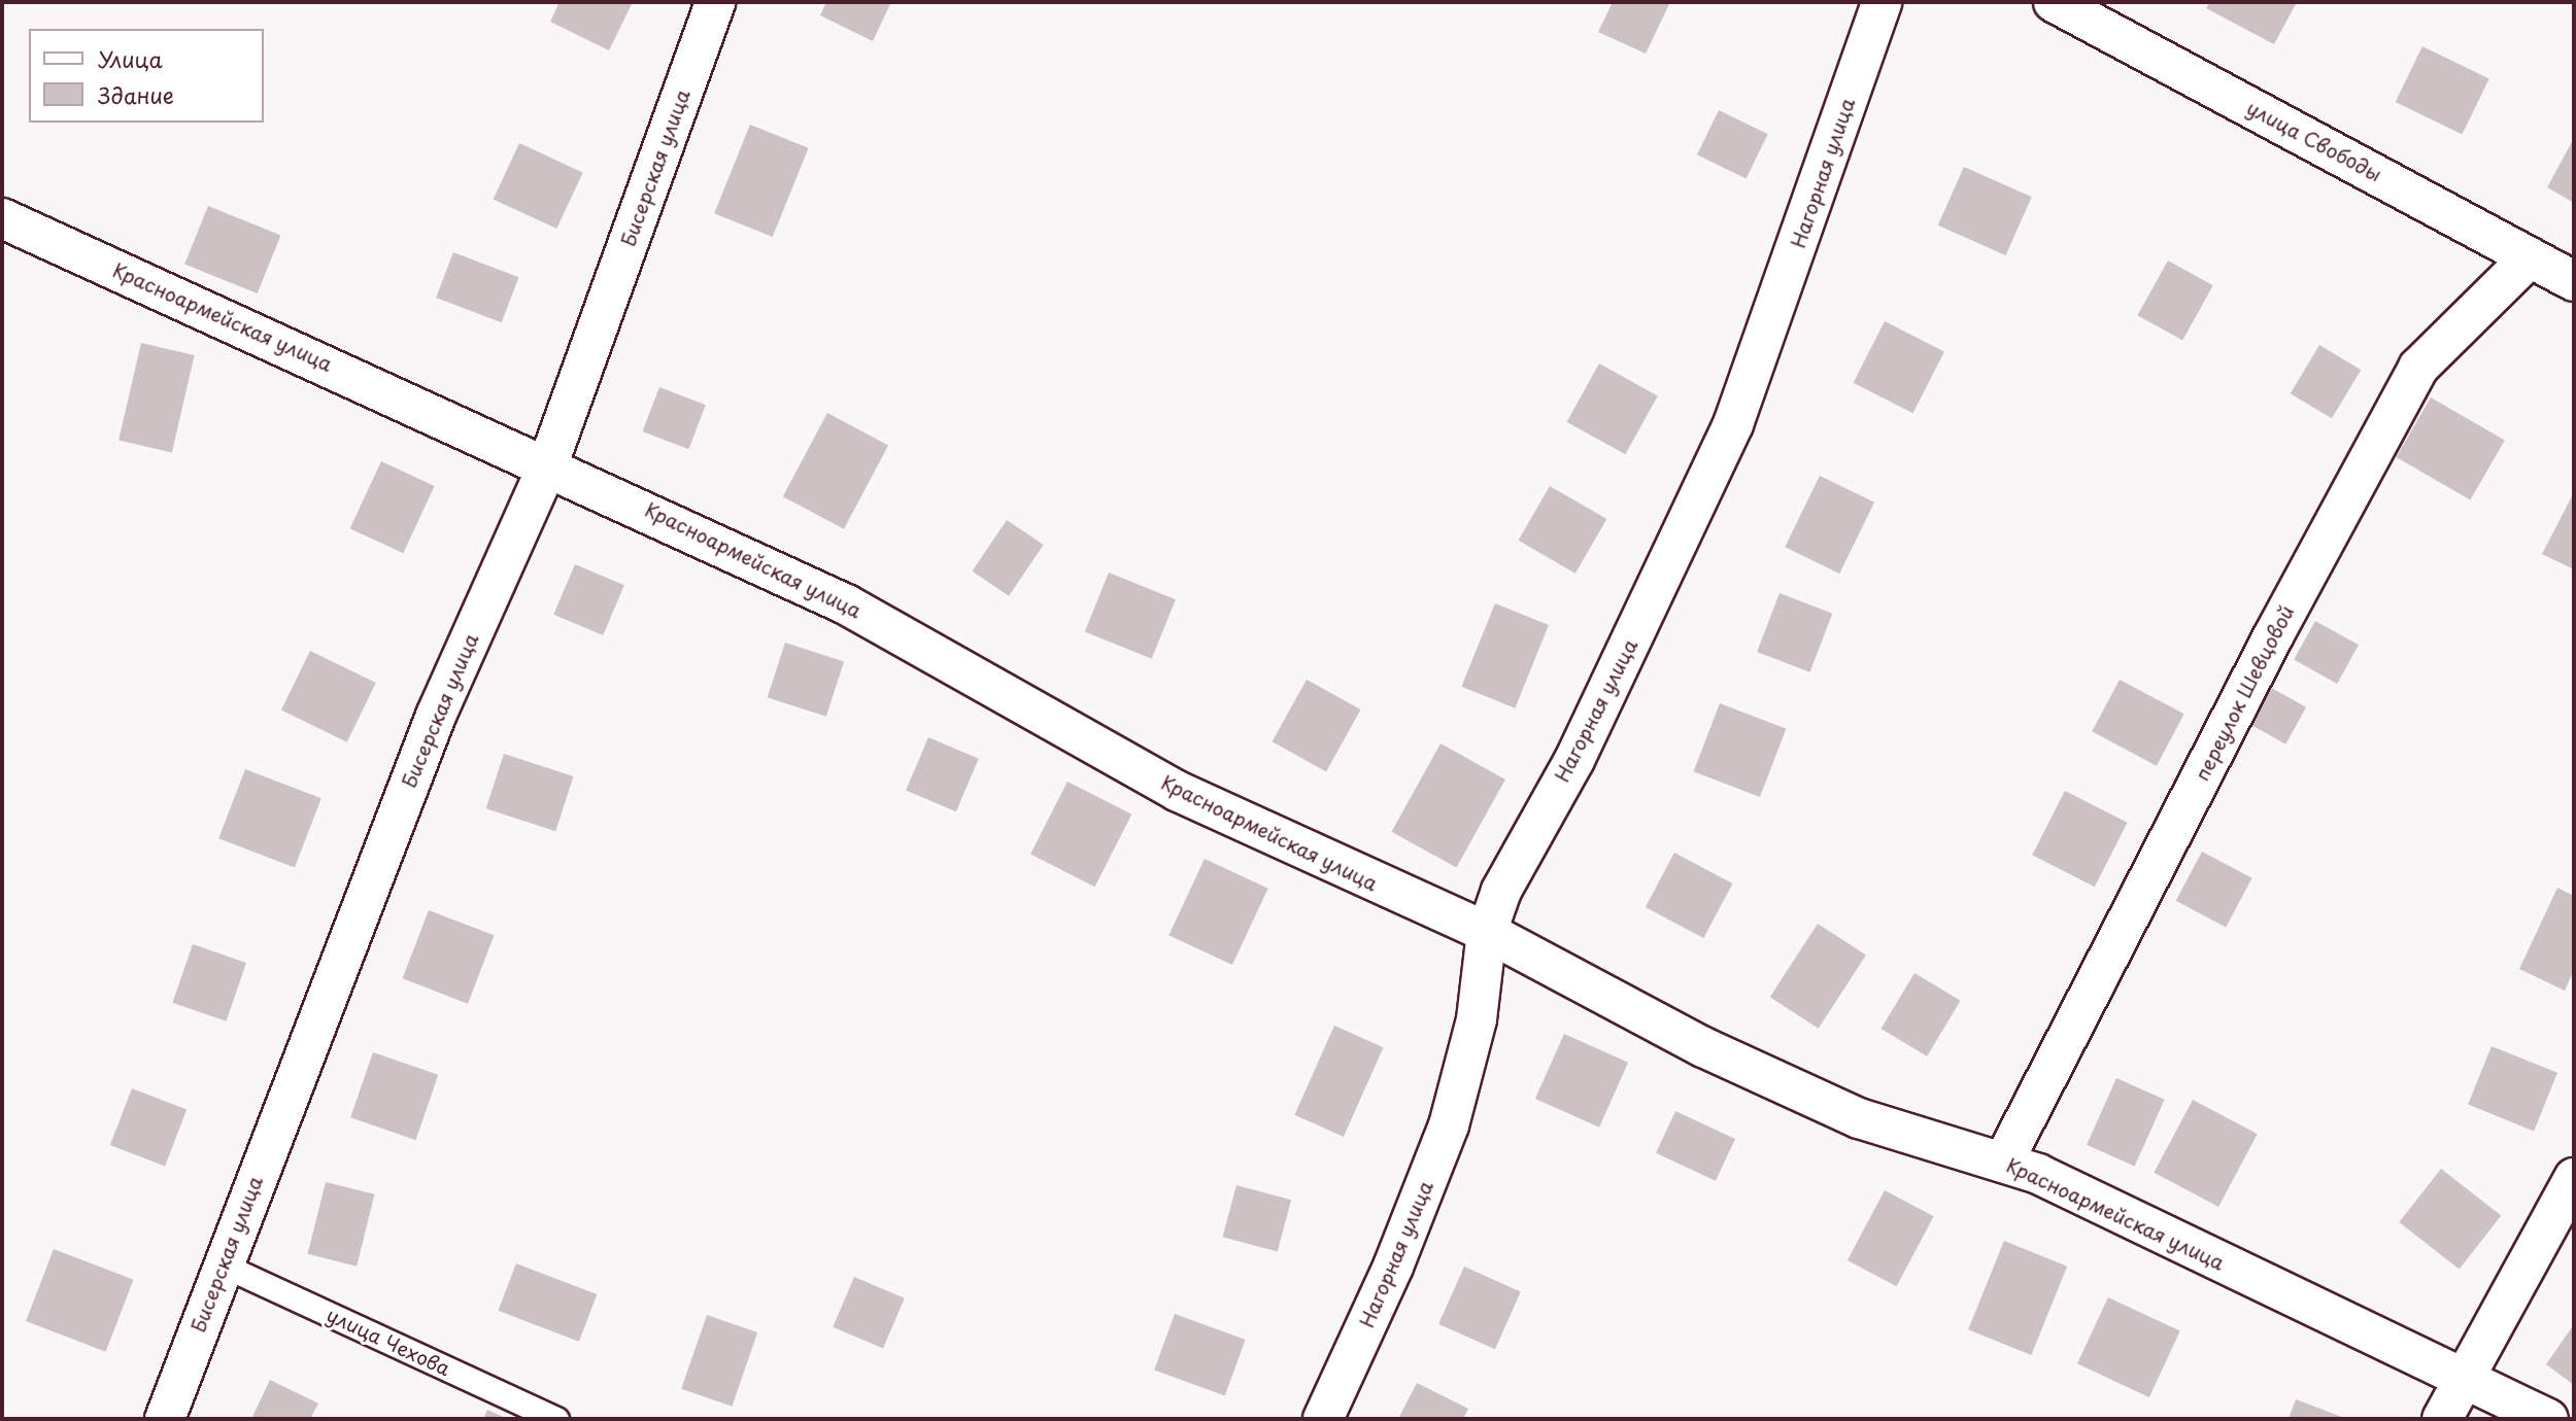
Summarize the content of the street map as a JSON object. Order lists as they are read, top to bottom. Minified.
{"streets":{"street":["улица Свободы","Бисерская улица","Нагорная улица","Красноармейская улица","переулок Шевцовой"],"lane":["улица Чехова"]},"crossings":[["улица Свободы","переулок Шевцовой"],["Бисерская улица","Красноармейская улица"],["Бисерская улица","улица Чехова"],["Нагорная улица","Красноармейская улица"],["Красноармейская улица","переулок Шевцовой"]],"legend":["Улица","Здание"]}
